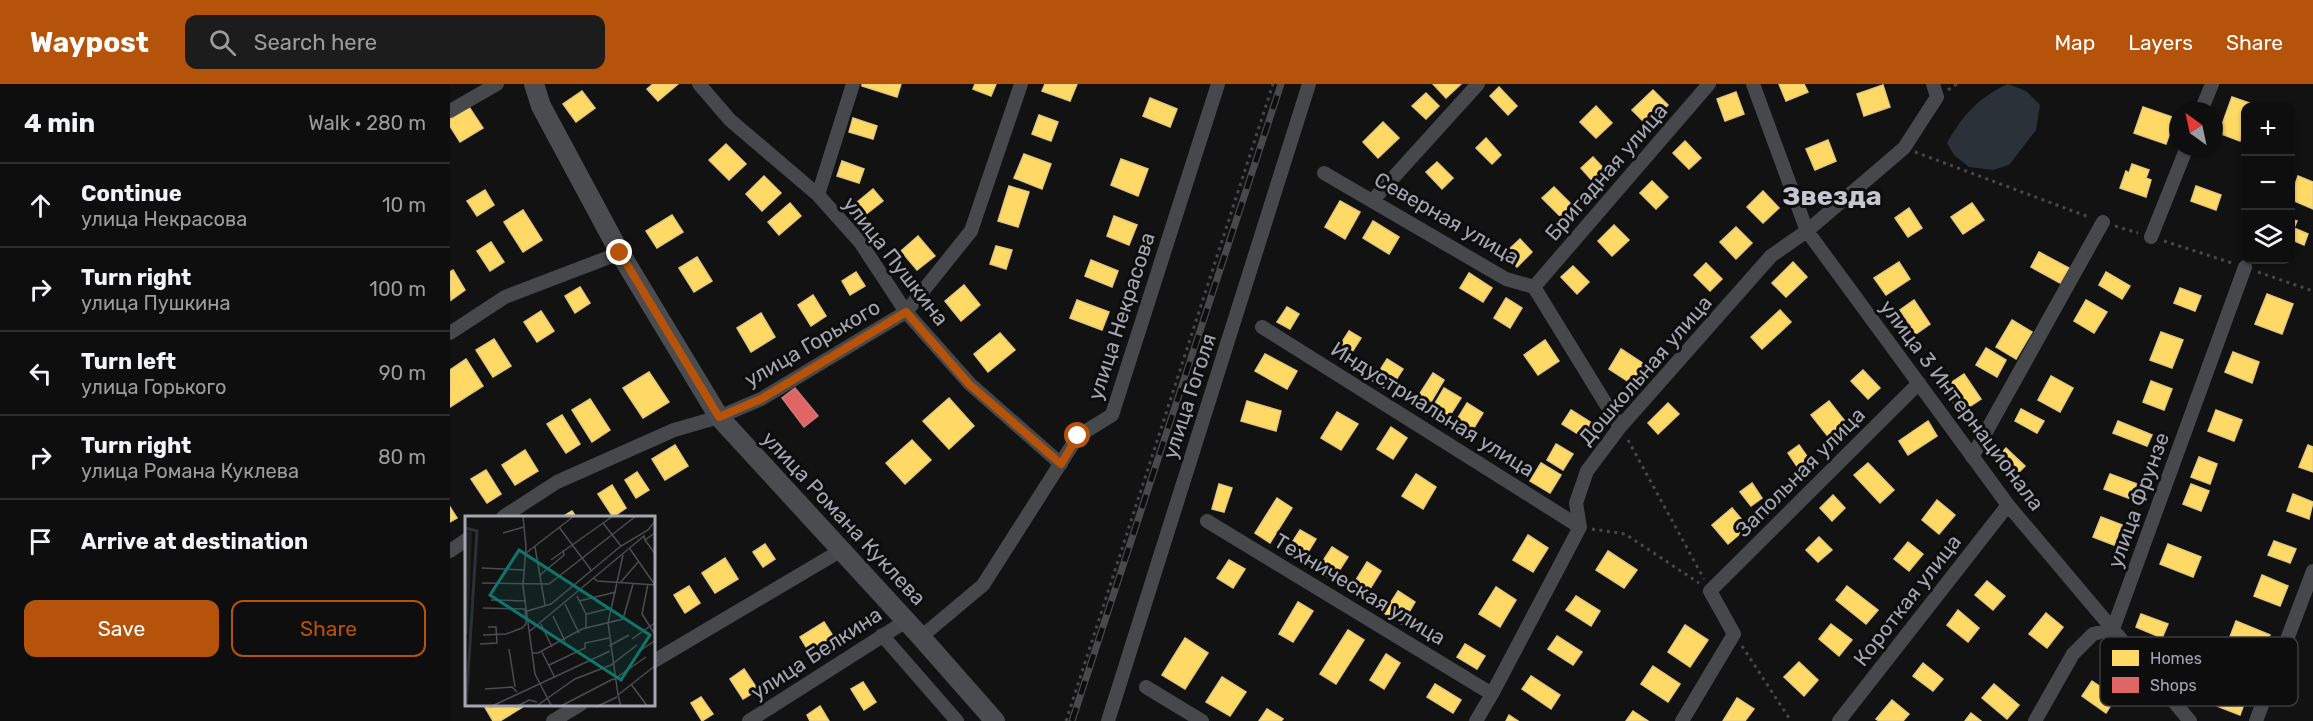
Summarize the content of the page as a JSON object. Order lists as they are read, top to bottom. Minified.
{"streets":{"street":["Бригадная улица","Северная улица","улица Пушкина","улица Некрасова","улица Горького","Дошкольная улица","улица Гоголя","улица 3 Интернационала","Индустриальная улица","Запольная улица","улица Фрунзе","улица Романа Куклева","Техническая улица","Короткая улица","улица Белкина"]},"crossings":[["Бригадная улица","Северная улица"],["Северная улица","Дошкольная улица"],["улица Пушкина","улица Некрасова"],["улица Пушкина","улица Горького"],["улица Некрасова","улица Романа Куклева"],["улица Горького","улица Романа Куклева"],["Дошкольная улица","улица 3 Интернационала"],["Дошкольная улица","Индустриальная улица"],["улица 3 Интернационала","Запольная улица"],["улица 3 Интернационала","улица Фрунзе"],["улица 3 Интернационала","Короткая улица"],["улица Романа Куклева","улица Белкина"]],"districts":["Звезда"],"legend":["Homes","Shops"],"north":"top left","page":{"header":"Waypost","search":"Search here","nav":["Map","Layers","Share"],"heading":["4 min","Walk · 280 m"],"map_buttons":["+","−"],"list":[["Continue","улица Некрасова","10 m"],["Turn right","улица Пушкина","100 m"],["Turn left","улица Горького","90 m"],["Turn right","улица Романа Куклева","80 m"],"Arrive at destination"],"buttons":["Save","Share"]}}
